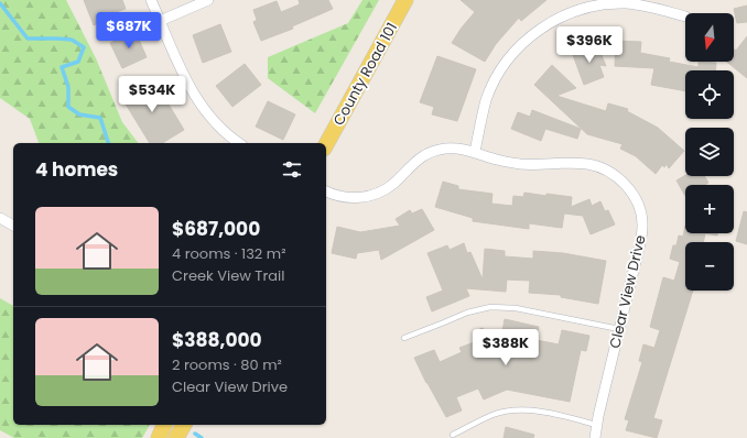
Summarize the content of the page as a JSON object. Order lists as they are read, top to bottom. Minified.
{"streets":{"main road":["County Road 101"],"street":["Clear View Drive"]},"north":"bottom","page":{"price":["$687K","$396K","$534K","$388K"],"map_buttons":["+","−"],"heading":"4 homes","list":[{"name":"$687,000","note":"4 rooms · 132 m² · Creek View Trail"},{"name":"$388,000","note":"2 rooms · 80 m² · Clear View Drive"}]}}
